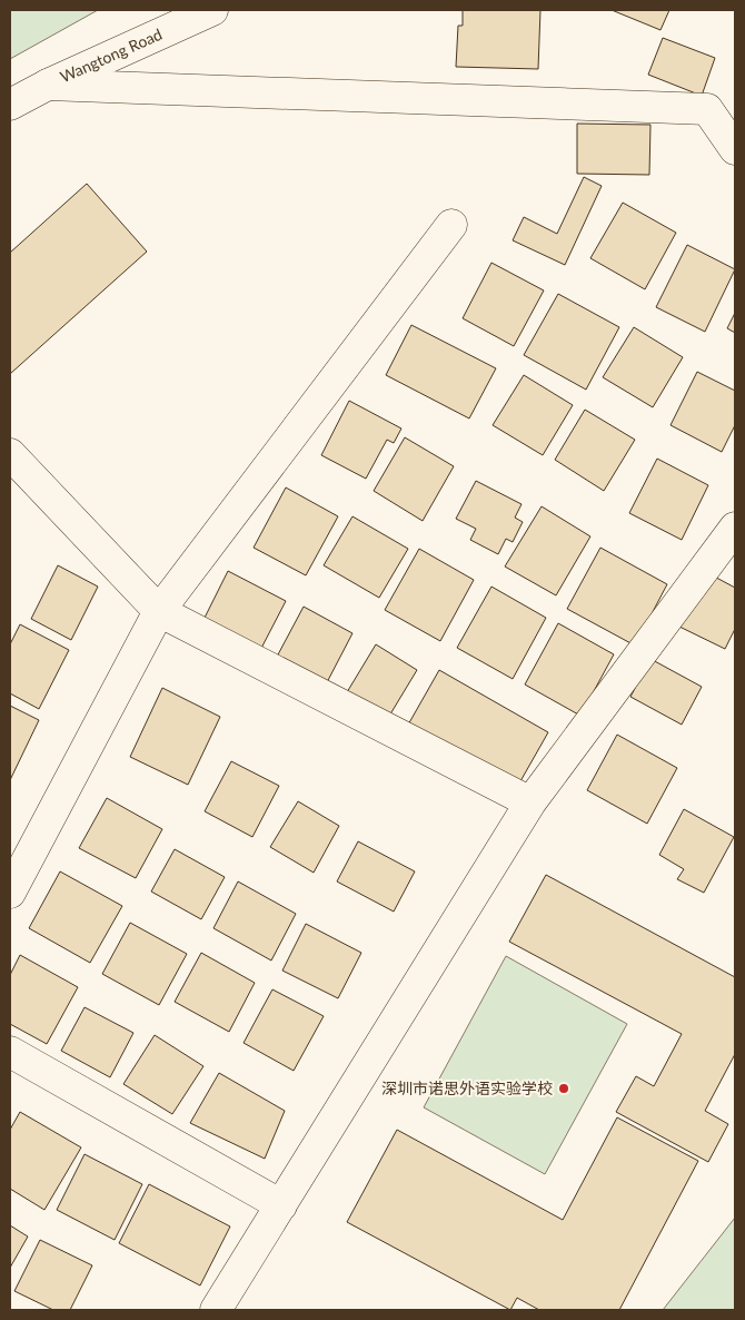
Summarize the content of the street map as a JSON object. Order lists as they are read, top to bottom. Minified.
{"streets":{"street":["Wangtong Road"]},"places":["深圳市诺思外语实验学校"]}
